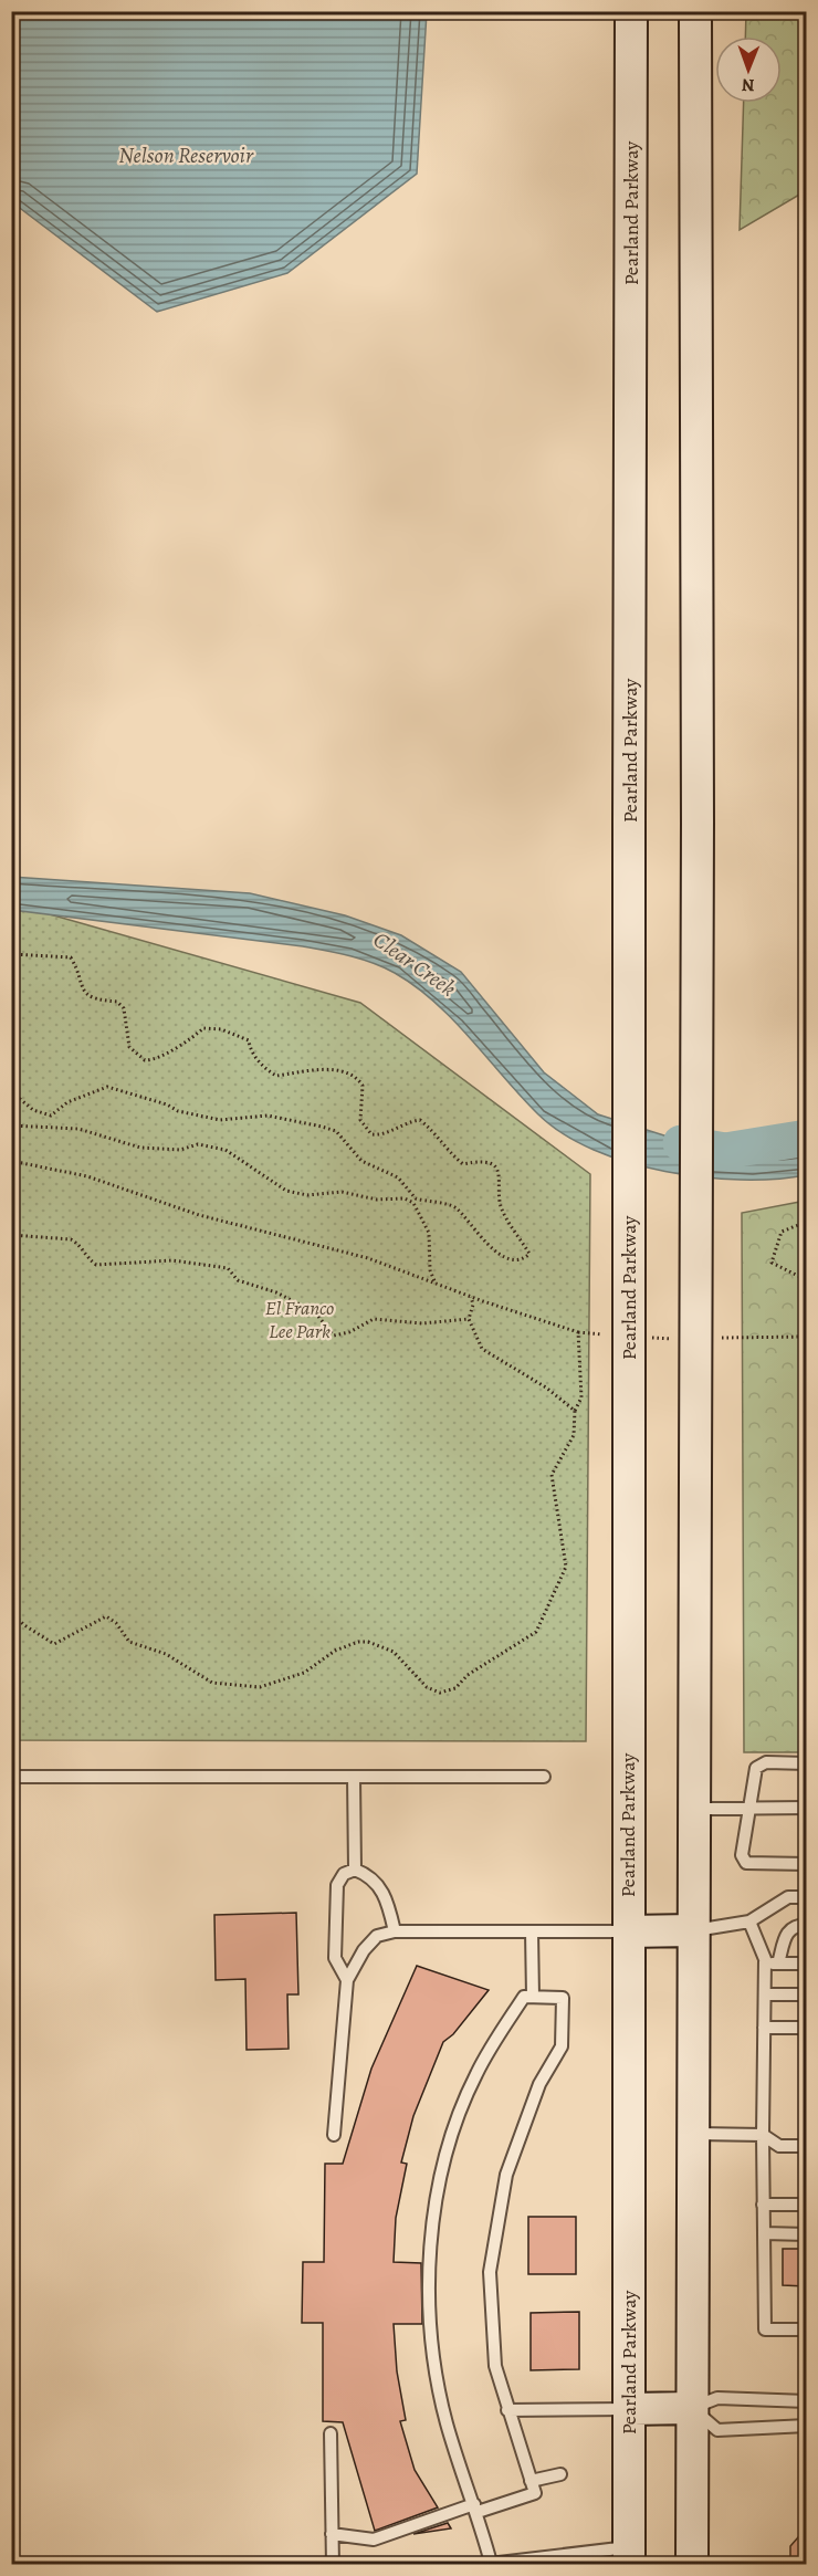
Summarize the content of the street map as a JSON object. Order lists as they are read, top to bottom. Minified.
{"streets":{"main road":["Pearland Parkway"]},"water":["Nelson Reservoir","Clear Creek"],"parks":["El Franco Lee Park"],"north":"bottom"}
